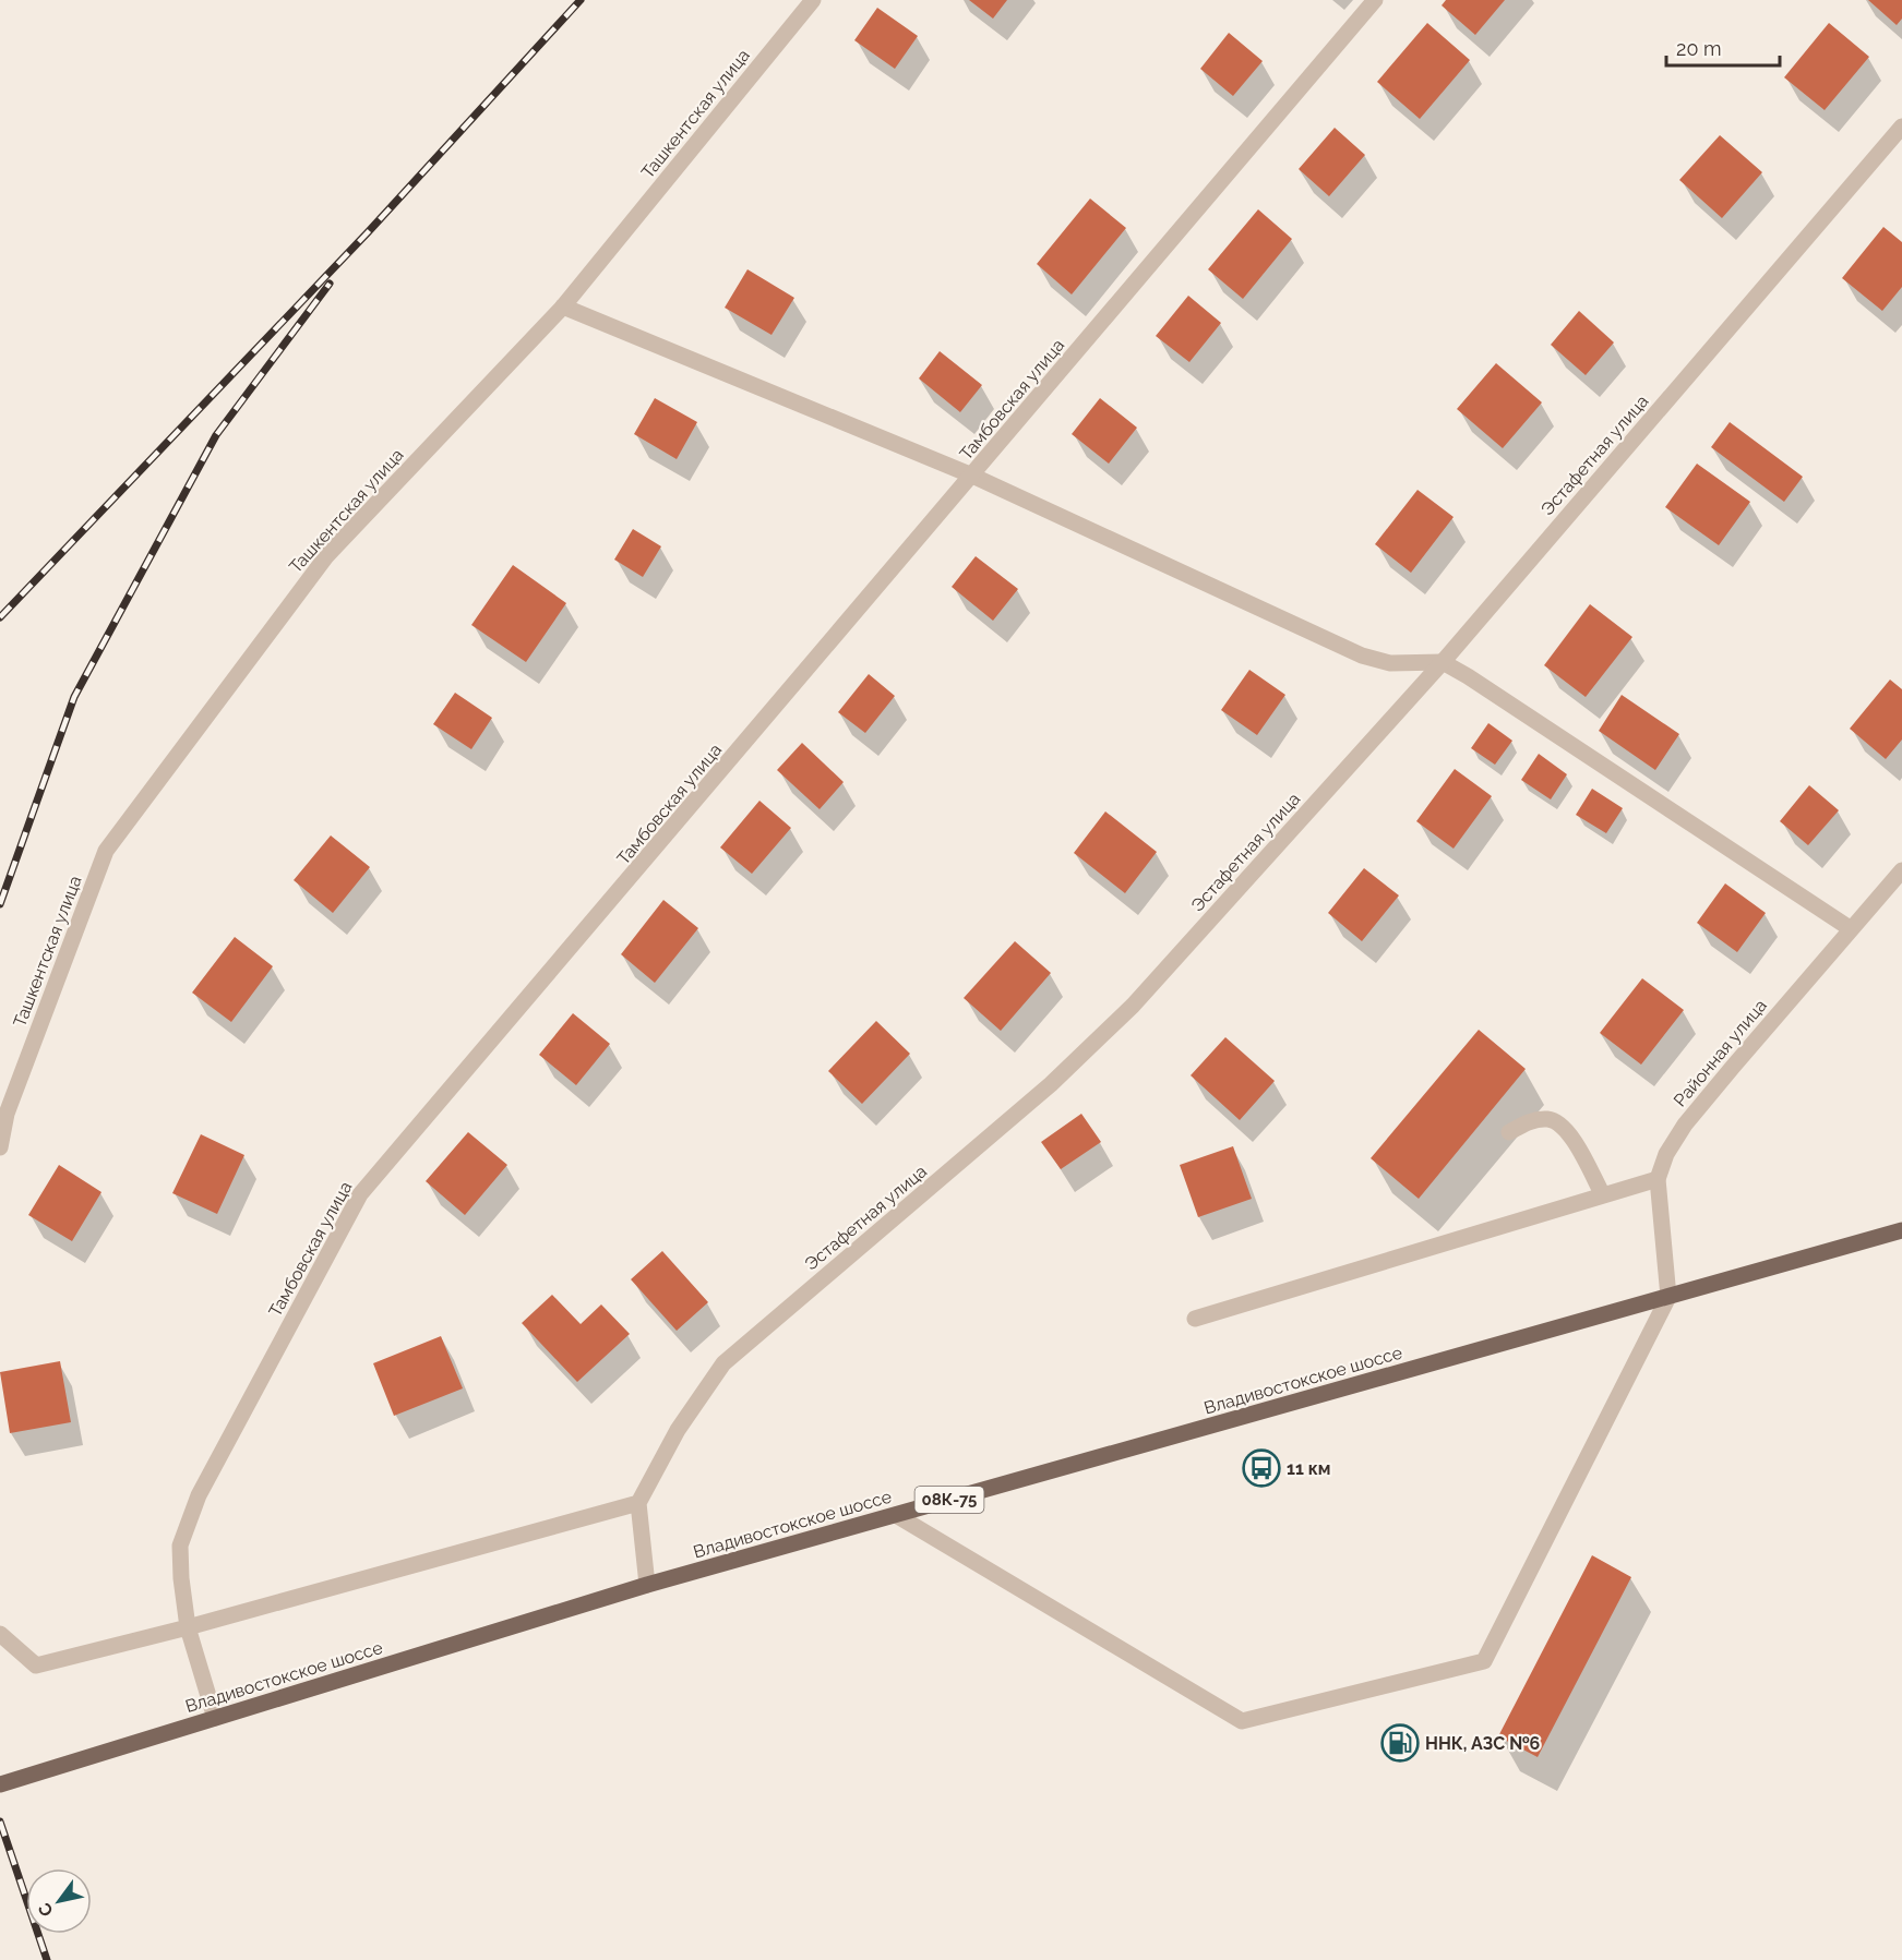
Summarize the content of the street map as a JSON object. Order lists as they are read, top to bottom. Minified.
{"streets":{"main road":["Владивостокское шоссе","08К-75"],"street":["Ташкентская улица","Тамбовская улица","Эстафетная улица","Районная улица"]},"crossings":[["Тамбовская улица","Владивостокское шоссе"],["Районная улица","Владивостокское шоссе"]],"places":{"bus stop":["11 км"],"fuel station":["ННК, АЗС №6"]},"scale_bar":"20 m","north":"bottom left"}
